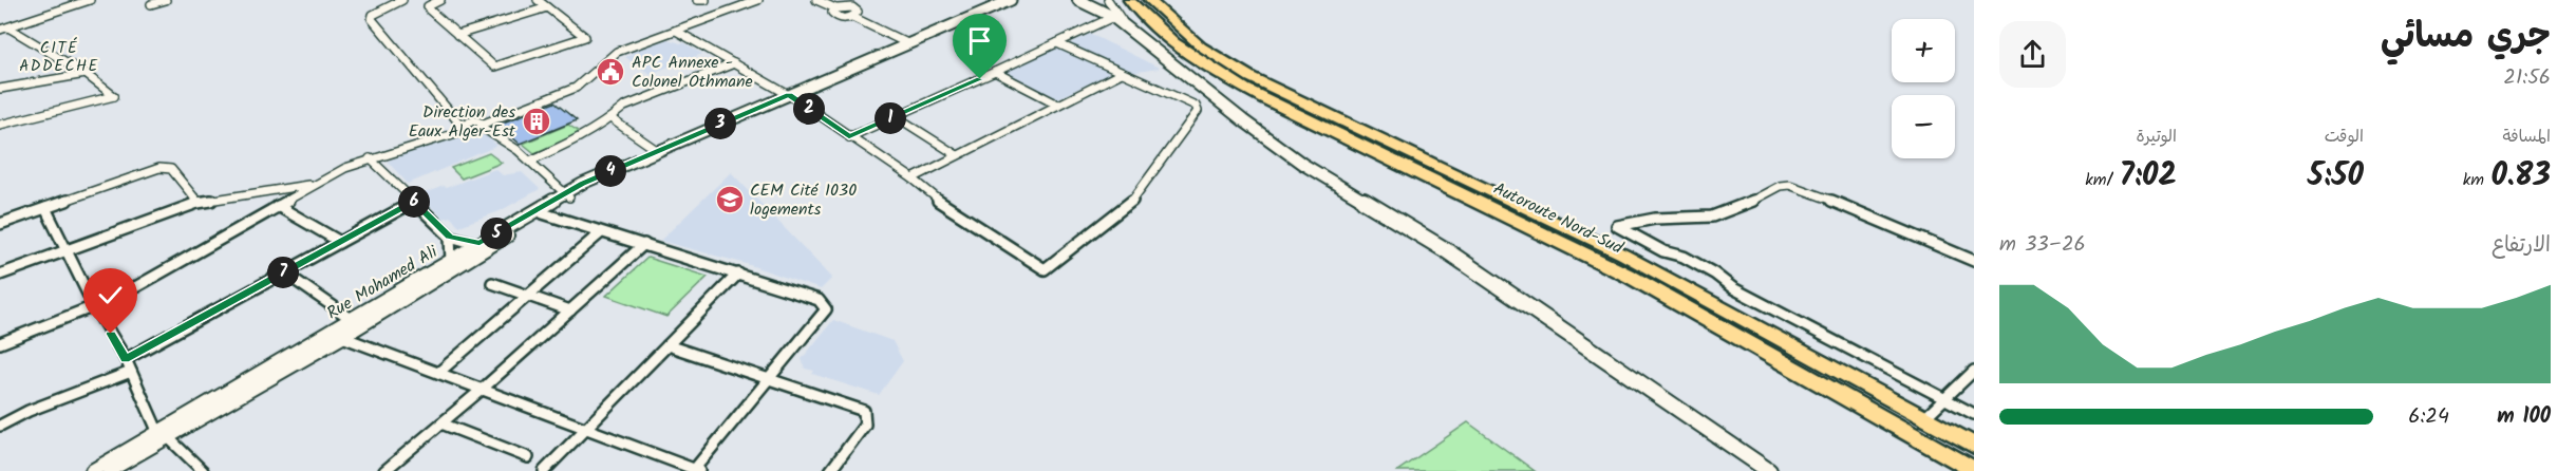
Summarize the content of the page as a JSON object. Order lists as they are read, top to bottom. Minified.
{"streets":{"highway":["Autoroute Nord-Sud"],"street":["Rue Mohamed Ali"]},"districts":["CITÉ ADDECHE"],"places":{"public building":["APC Annexe - Colonel Othmane"],"building":["Direction des Eaux Alger-Est"],"school or university":["CEM Cité 1030 logements"]},"page":{"heading":["جري مسائي","21:56"],"map_buttons":["+","−"],"pins":["2","1","3","4","6","5","7"],"stats":[["المسافة","0.83 km"],["الوقت","5:50"],["الوتيرة","7:02 /km"]],"chart":["الارتفاع","26–33 m"],"list":[{"name":"100 m","note":"6:24"}]}}
